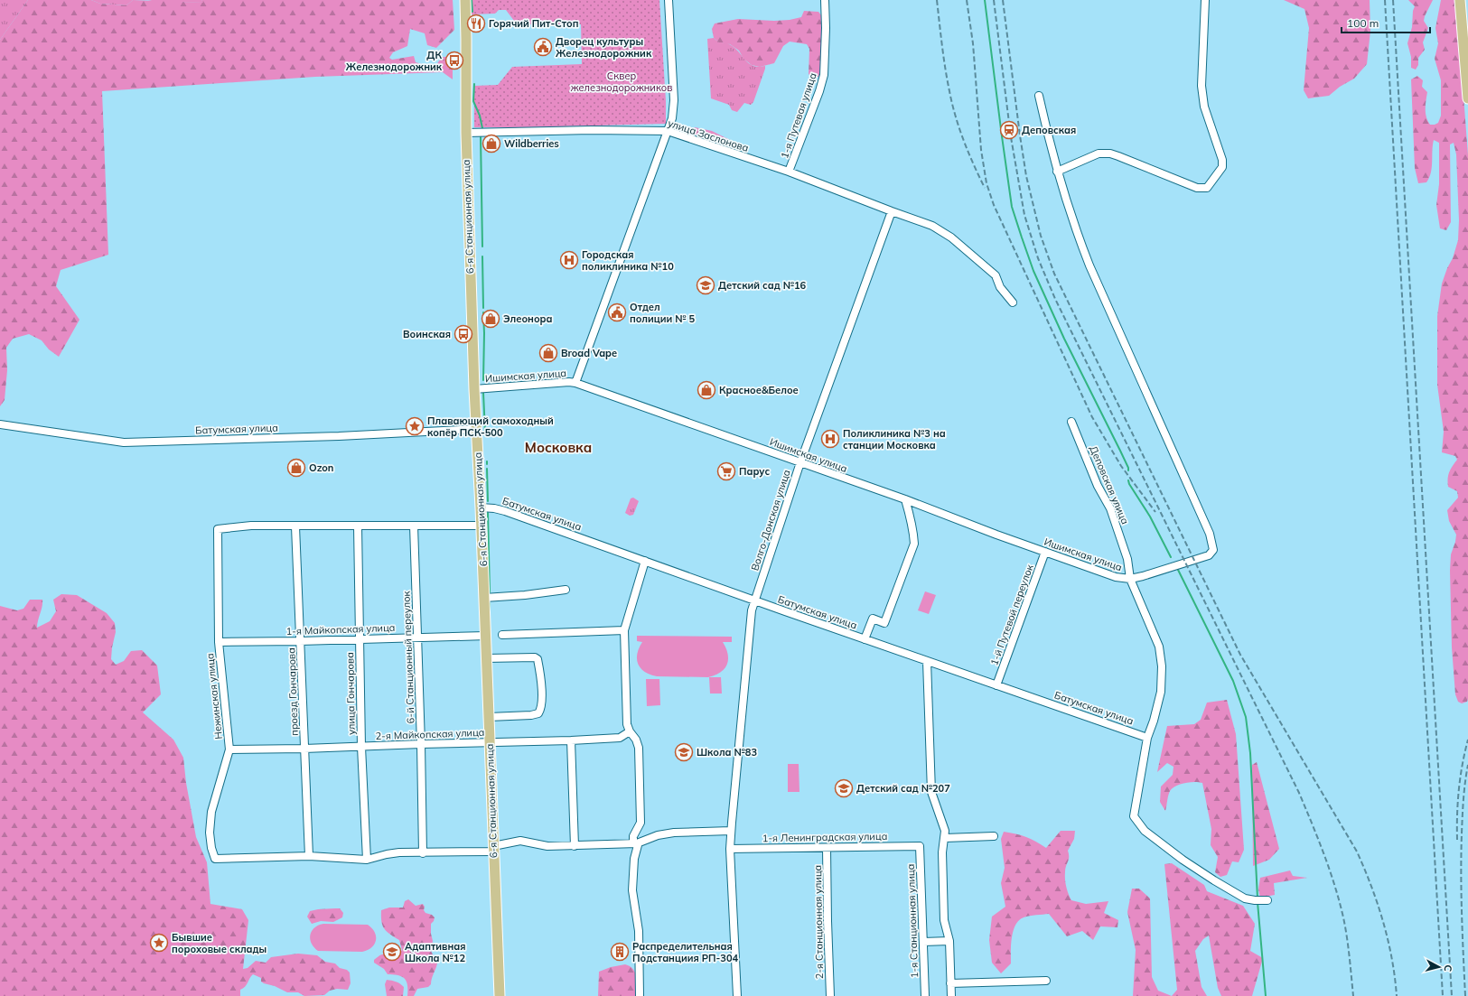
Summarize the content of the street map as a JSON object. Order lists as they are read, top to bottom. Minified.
{"streets":{"main road":["6-я Станционная улица"],"street":["1-я Путевая улица","улица Заслонова","Ишимская улица","Батумская улица","Деповская улица","Волго-Донская улица","1-й Путевой переулок","1-я Майкопская улица","6-й Станционный переулок","проезд Гончарова","улица Гончарова","Нежинская улица","2-я Майкопская улица","1-я Ленинградская улица","1-я Станционная улица","2-я Станционная улица"]},"crossings":[["1-я Путевая улица","улица Заслонова"],["улица Заслонова","6-я Станционная улица"],["улица Заслонова","Волго-Донская улица"],["6-я Станционная улица","Ишимская улица"],["6-я Станционная улица","Батумская улица"],["6-я Станционная улица","1-я Майкопская улица"],["6-я Станционная улица","2-я Майкопская улица"],["Ишимская улица","Деповская улица"],["Ишимская улица","Волго-Донская улица"],["Ишимская улица","1-й Путевой переулок"],["Батумская улица","Деповская улица"],["Батумская улица","Волго-Донская улица"],["Батумская улица","1-й Путевой переулок"],["Волго-Донская улица","1-я Ленинградская улица"],["1-я Майкопская улица","6-й Станционный переулок"],["1-я Майкопская улица","проезд Гончарова"],["1-я Майкопская улица","улица Гончарова"],["1-я Майкопская улица","Нежинская улица"],["6-й Станционный переулок","2-я Майкопская улица"],["проезд Гончарова","Нежинская улица"],["проезд Гончарова","2-я Майкопская улица"],["улица Гончарова","2-я Майкопская улица"],["Нежинская улица","2-я Майкопская улица"],["1-я Ленинградская улица","1-я Станционная улица"],["1-я Ленинградская улица","2-я Станционная улица"]],"districts":["Московка"],"parks":["Сквер железнодорожников"],"places":{"restaurant":["Горячий Пит-Стоп"],"public building":["Дворец культуры Железнодорожник","Отдел полиции № 5"],"bus stop":["ДК Железнодорожник","Воинская"],"station":["Деповская"],"shop":["Wildberries","Элеонора","Broad Vape","Красное&Белое","Ozon"],"hospital":["Городская поликлиника №10","Поликлиника №3 на станции Московка"],"school or university":["Детский сад №16","Школа №83","Детский сад №207","Адаптивная Школа №12"],"place":["Плавающий самоходный копёр ПСК-500","Бывшие пороховые склады"],"supermarket":["Парус"],"building":["Распределительная Подстанциия РП-304"]},"scale_bar":"100 m","north":"right"}
